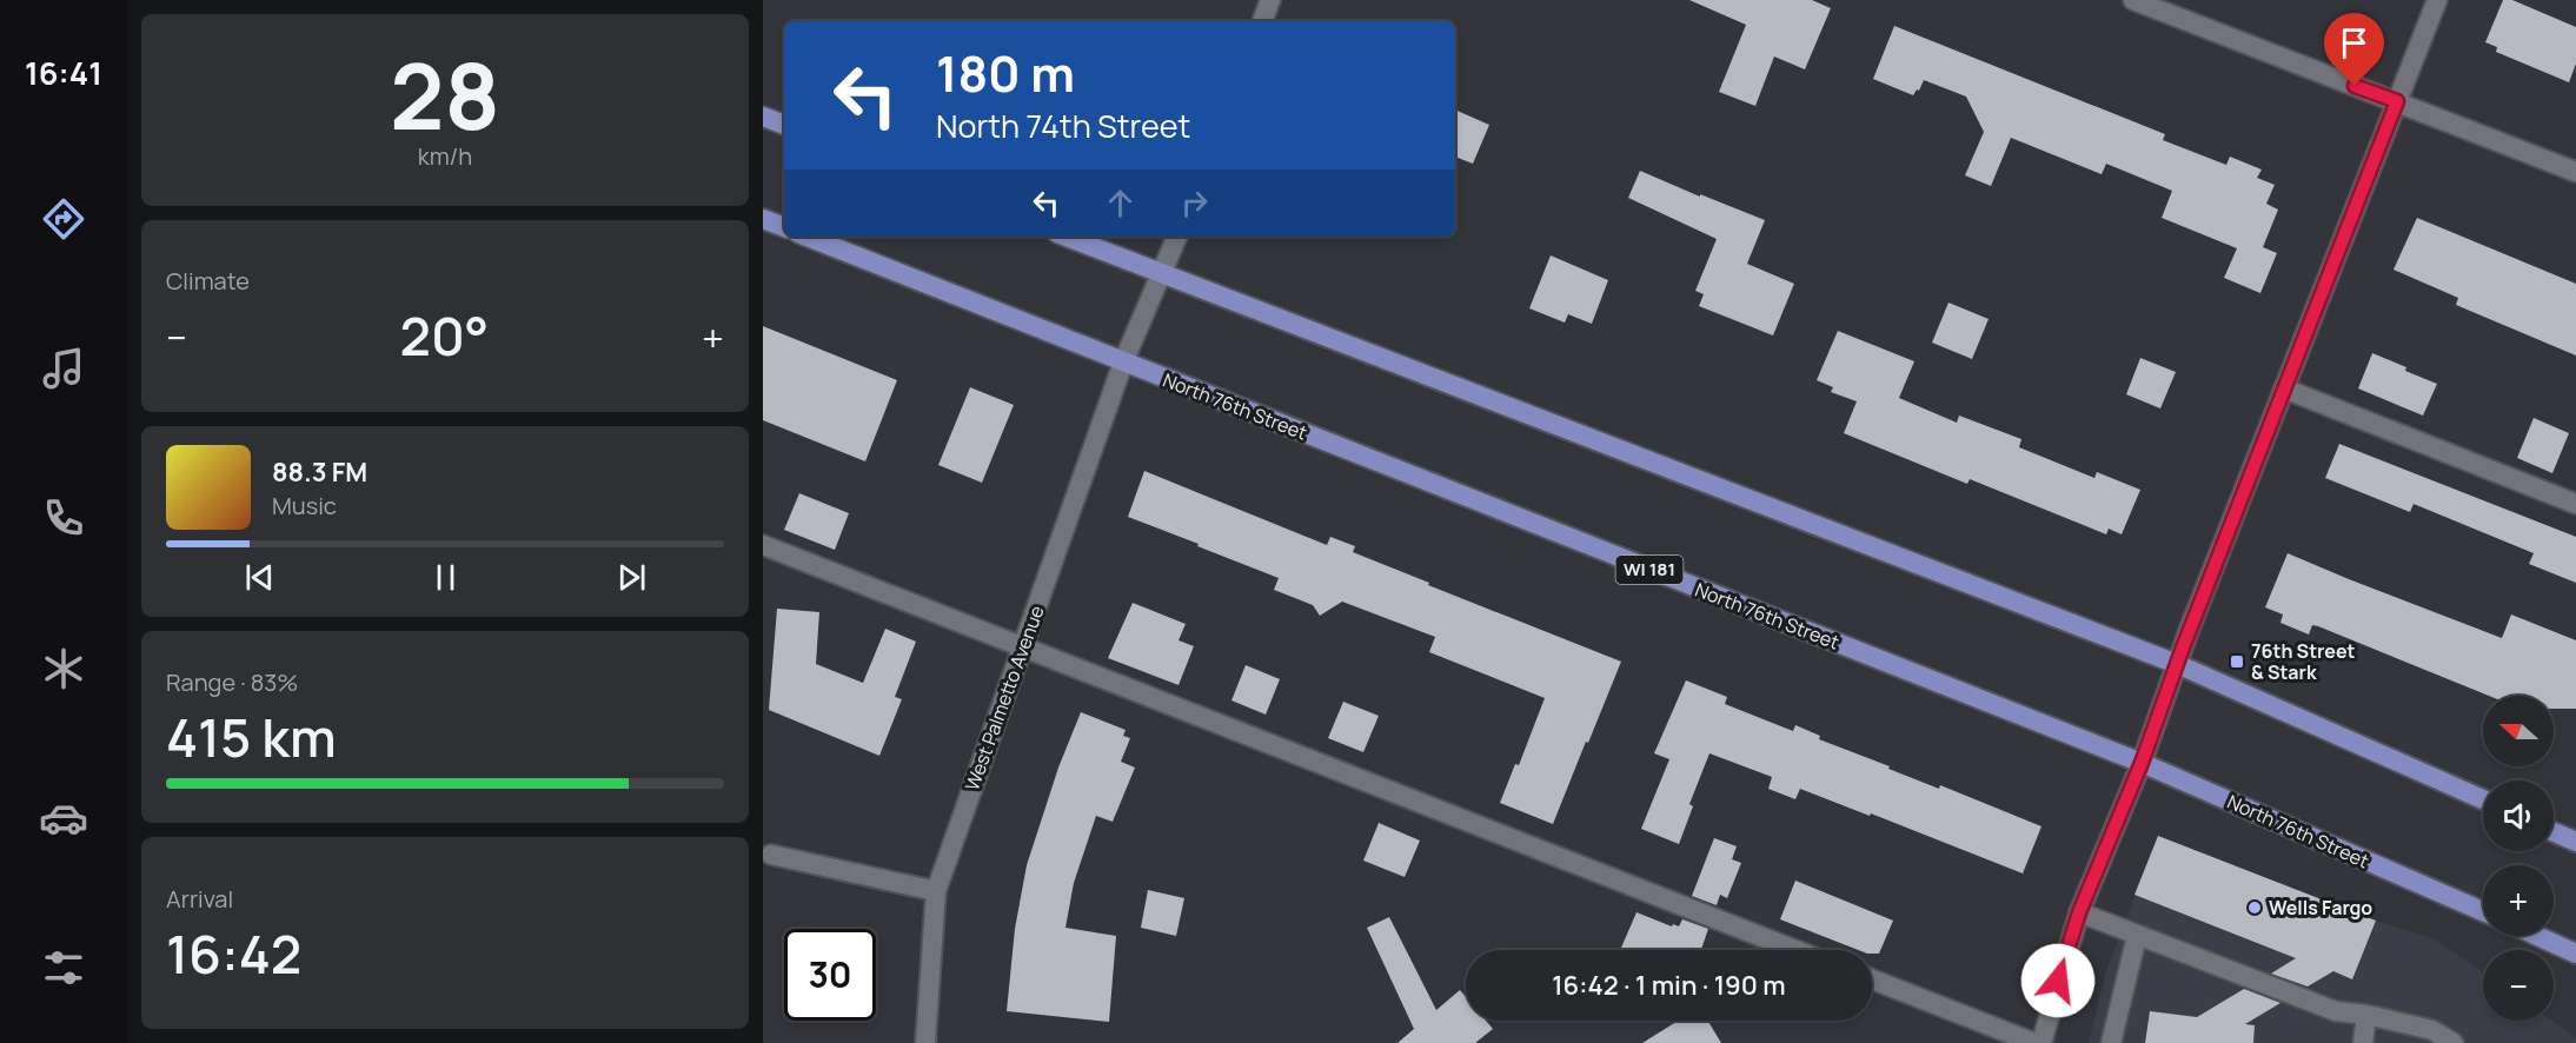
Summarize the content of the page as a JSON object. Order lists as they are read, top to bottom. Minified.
{"streets":{"main road":["North 76th Street","WI 181"],"street":["West Palmetto Avenue"]},"crossings":[["North 76th Street","West Palmetto Avenue"]],"places":{"transit":["76th Street & Stark"],"other":["Wells Fargo"]},"north":"left","page":{"tabs":"16:41","tile":[["28","km/h"],"Climate",["Range · 83%","415 km"],["Arrival","16:42"]],"turn":["180 m","North 74th Street"],"heat":["−","20°","+"],"song":["88.3 FM","Music"],"map_buttons":["+","−"],"limit":"30","trip":"16:42 · 1 min · 190 m"}}
